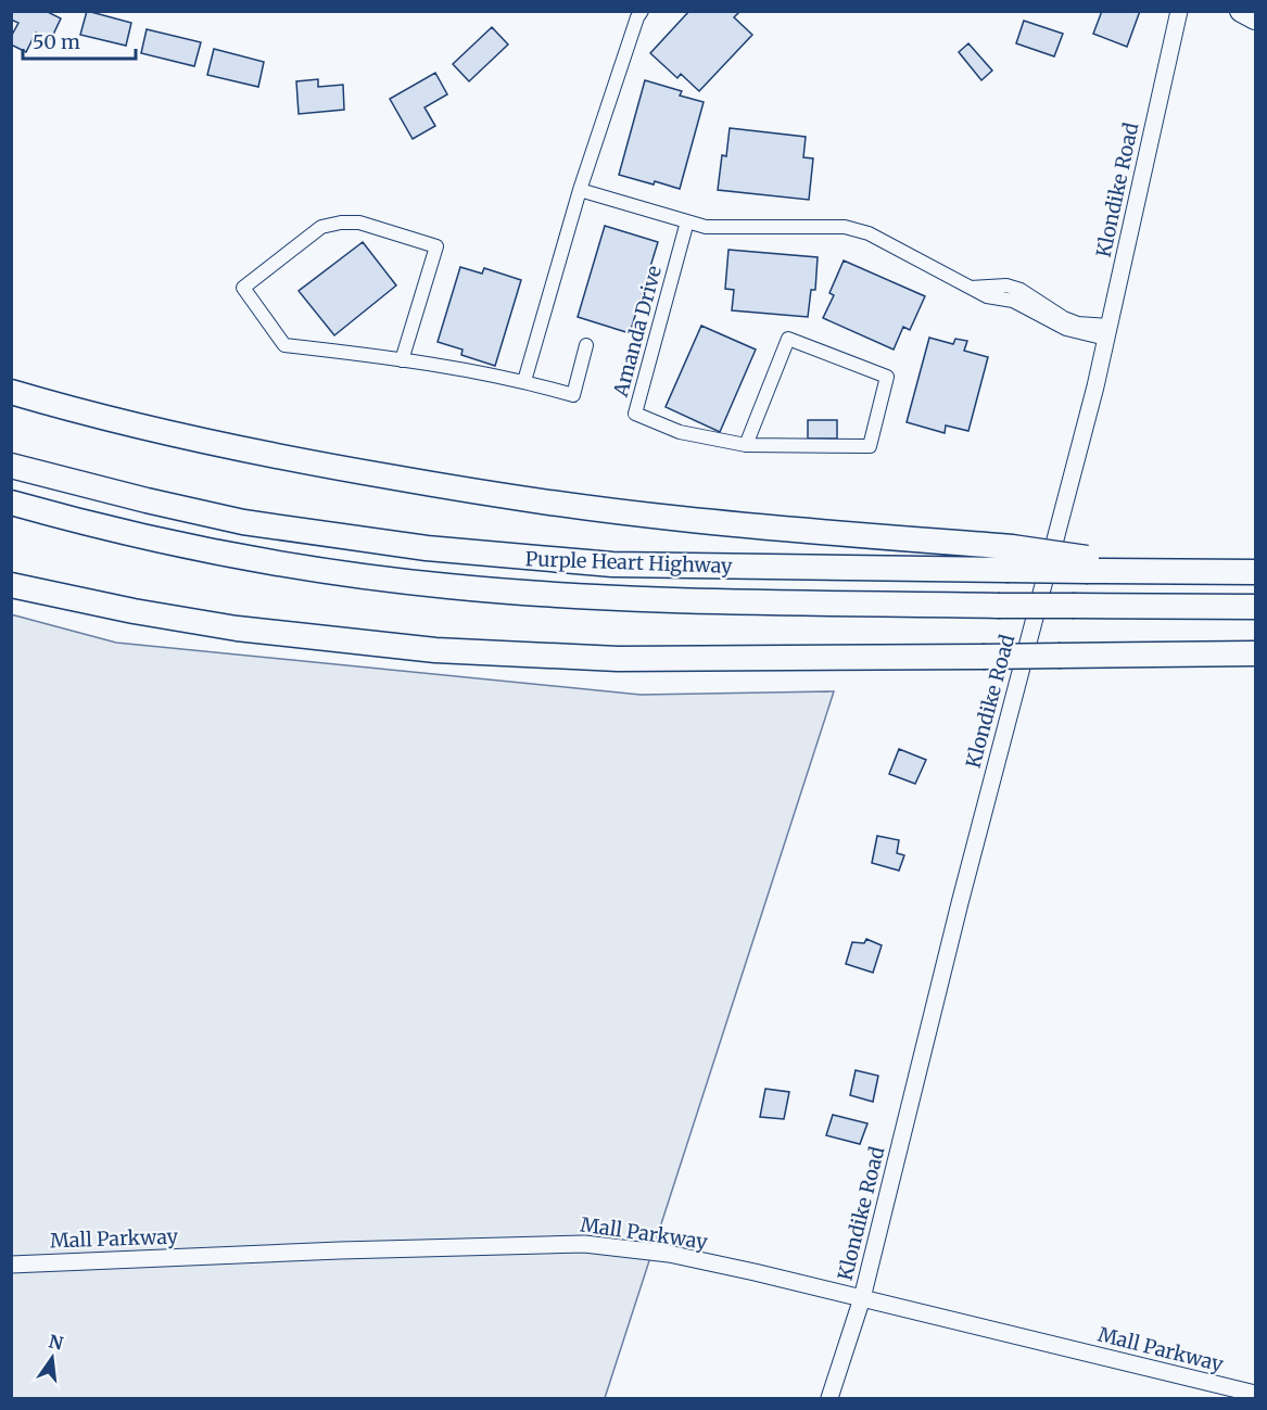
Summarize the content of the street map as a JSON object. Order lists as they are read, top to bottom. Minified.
{"streets":{"highway":["Purple Heart Highway"],"street":["Klondike Road","Amanda Drive","Mall Parkway"]},"crossings":[["Klondike Road","Mall Parkway"]],"scale_bar":"50 m","north":"top"}
